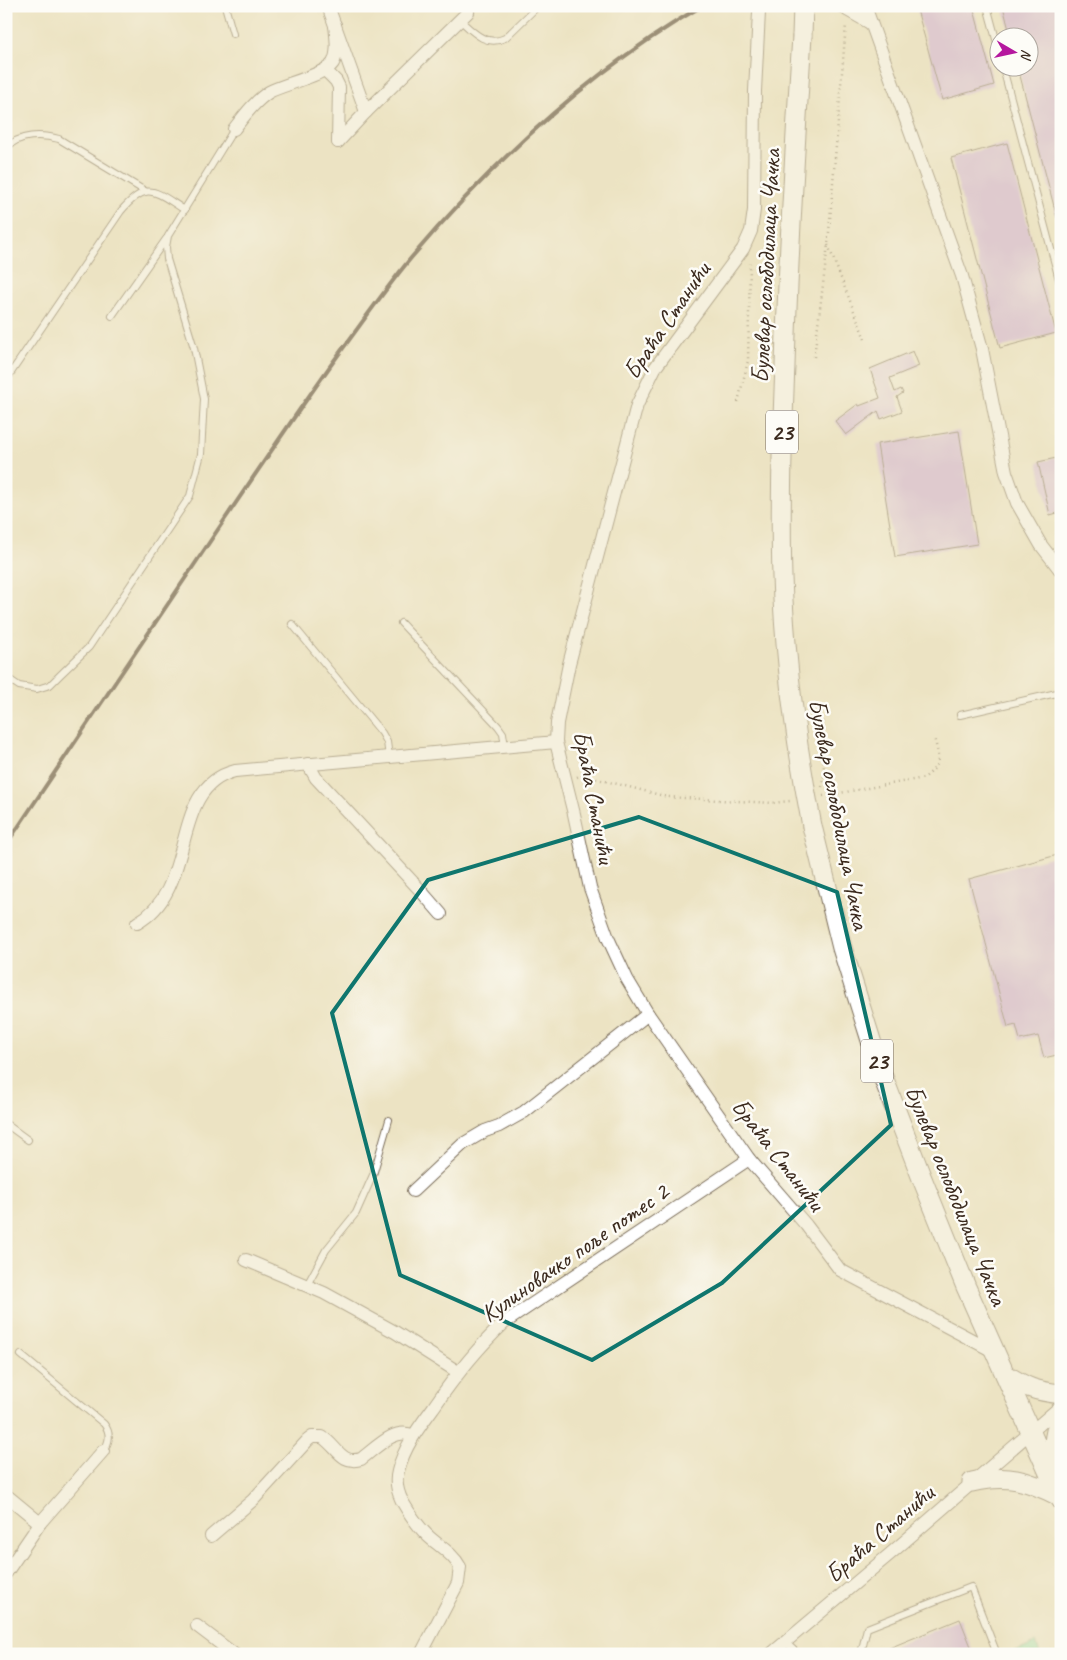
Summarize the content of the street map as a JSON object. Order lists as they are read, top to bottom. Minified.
{"streets":{"main road":["Булевар ослободилаца Чачка","23"],"street":["Браћа Станићи","Кулиновачко поље потес 2"]},"crossings":[["Булевар ослободилаца Чачка","Браћа Станићи"],["Браћа Станићи","Кулиновачко поље потес 2"]],"north":"right"}
